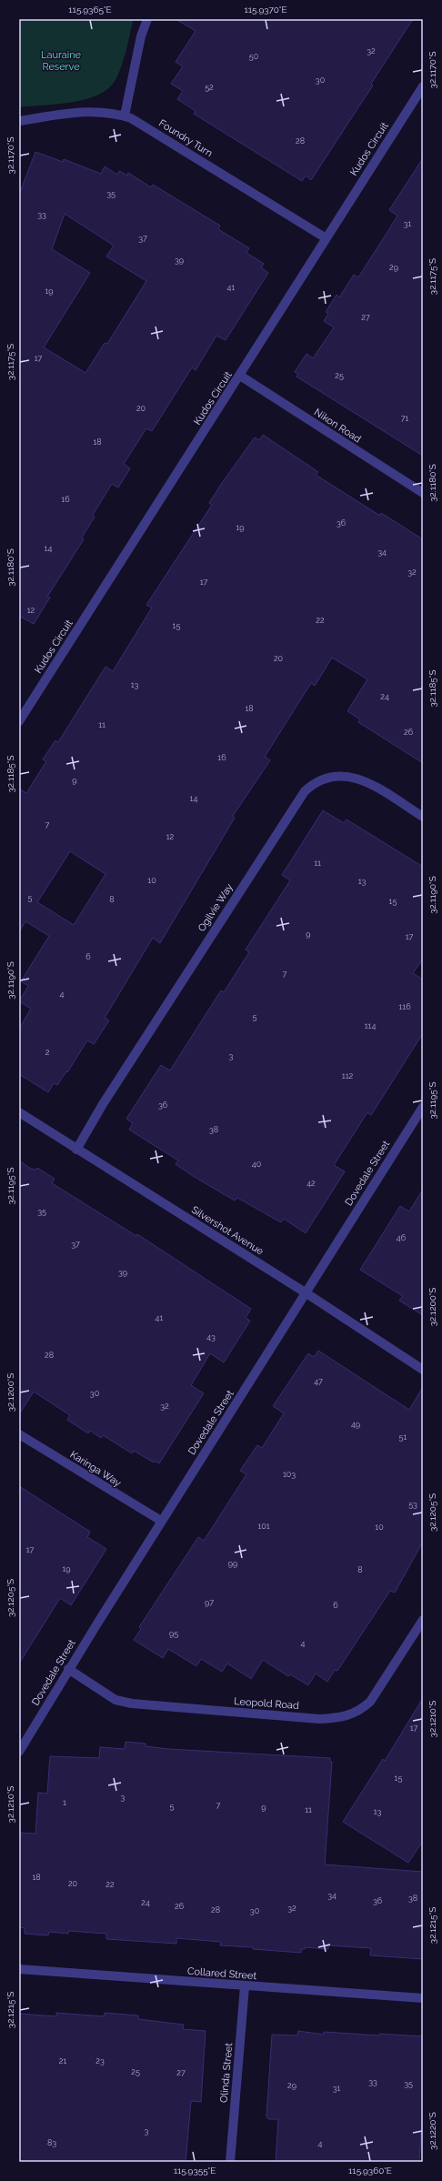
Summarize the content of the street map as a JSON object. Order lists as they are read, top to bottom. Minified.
{"streets":{"street":["Foundry Turn","Kudos Circuit","Nikon Road","Ogilvie Way","Dovedale Street","Silvershot Avenue","Karinga Way","Leopold Road","Collared Street","Olinda Street"]},"crossings":[["Foundry Turn","Kudos Circuit"],["Kudos Circuit","Nikon Road"],["Ogilvie Way","Silvershot Avenue"],["Dovedale Street","Silvershot Avenue"],["Dovedale Street","Karinga Way"],["Dovedale Street","Leopold Road"],["Collared Street","Olinda Street"]],"parks":["Lauraine Reserve"],"house_numbers":["32","50","30","52","28","35","33","31","37","39","29","41","19","27","17","25","20","71","18","16","36","19","14","34","32","17","12","22","15","20","13","24","18","11","26","16","9","14","7","12","11","10","13","5","8","15","9","17","6","7","4","116","5","114","2","3","112","36","38","40","42","35","46","37","39","41","43","28","47","30","32","49","51","103","53","101","10","17","99","19","8","97","6","95","4","17","15","3","1","7","5","9","11","13","18","20","22","34","38","36","24","26","32","28","30","21","23","25","27","33","35","29","31","3","83","4"],"coordinates":["115.9365°E","115.9370°E","32.1170°S","32.1175°S","32.1180°S","32.1185°S","32.1190°S","32.1195°S","32.1200°S","32.1205°S","32.1210°S","32.1215°S","32.1220°S","115.9355°E","115.9360°E"]}
